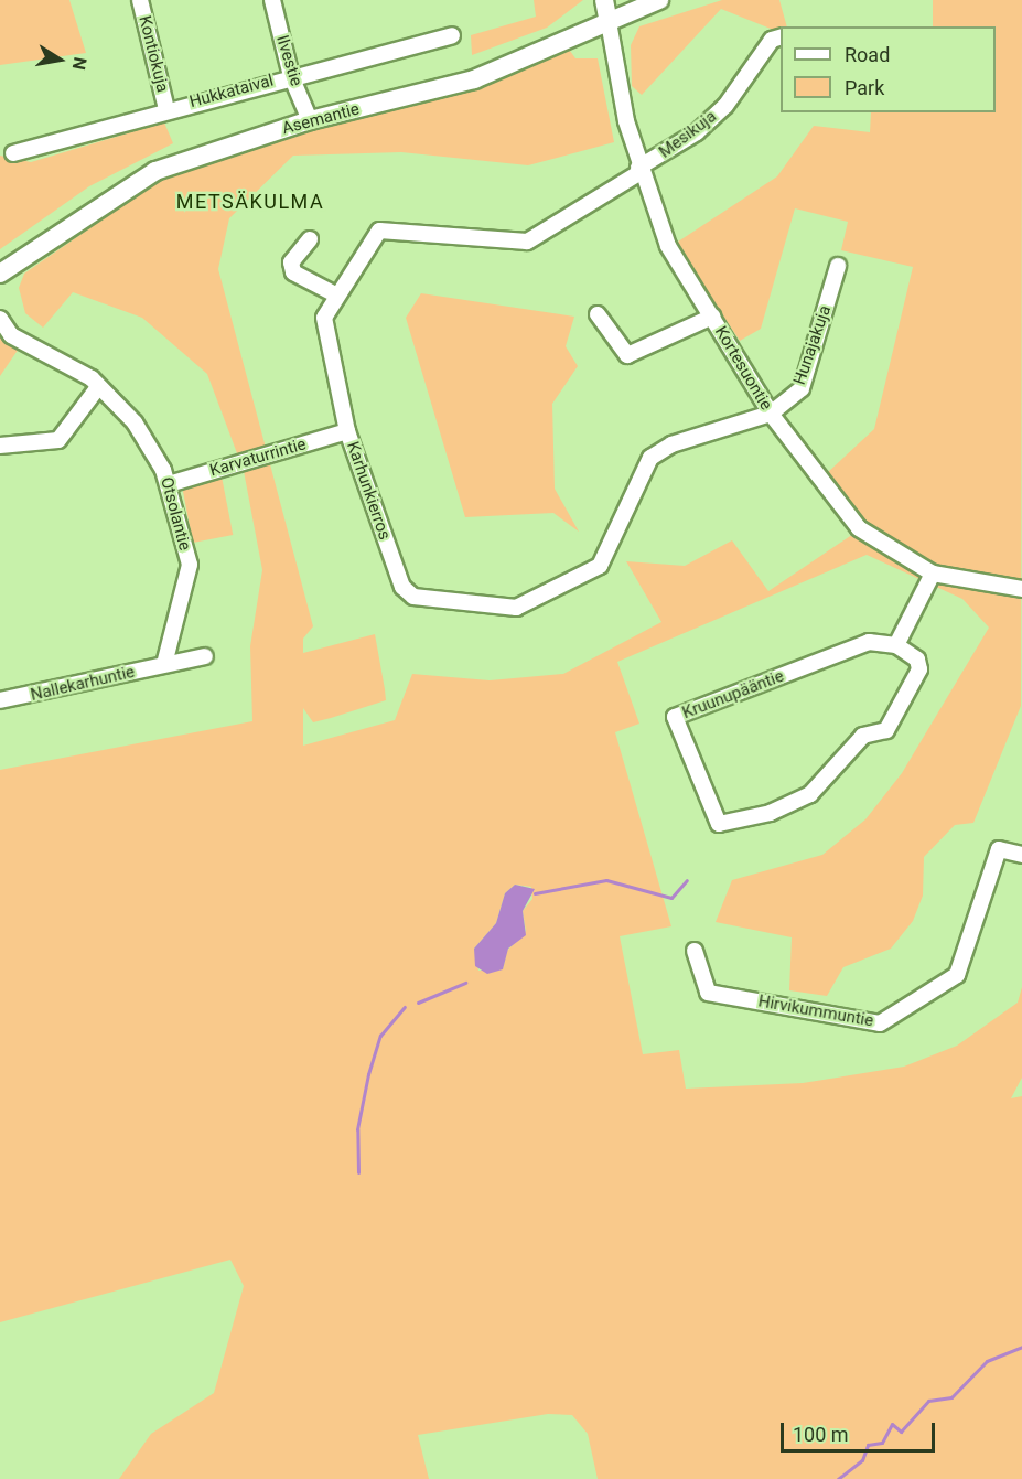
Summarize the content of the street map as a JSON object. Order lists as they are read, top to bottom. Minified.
{"streets":{"main road":["Asemantie"],"street":["Kontiokuja","Ilvestie","Hukkataival","Mesikuja","Hunajakuja","Kortesuontie","Karvaturrintie","Karhunkierros","Otsolantie","Nallekarhuntie","Kruunupääntie","Hirvikummuntie"]},"crossings":[["Kontiokuja","Hukkataival"],["Ilvestie","Hukkataival"],["Ilvestie","Asemantie"],["Asemantie","Kortesuontie"],["Mesikuja","Kortesuontie"],["Mesikuja","Karhunkierros"],["Hunajakuja","Kortesuontie"],["Hunajakuja","Karhunkierros"],["Kortesuontie","Karhunkierros"],["Karvaturrintie","Karhunkierros"],["Karvaturrintie","Otsolantie"],["Otsolantie","Nallekarhuntie"]],"districts":["METSÄKULMA"],"legend":["Road","Park"],"scale_bar":"100 m","north":"right"}
